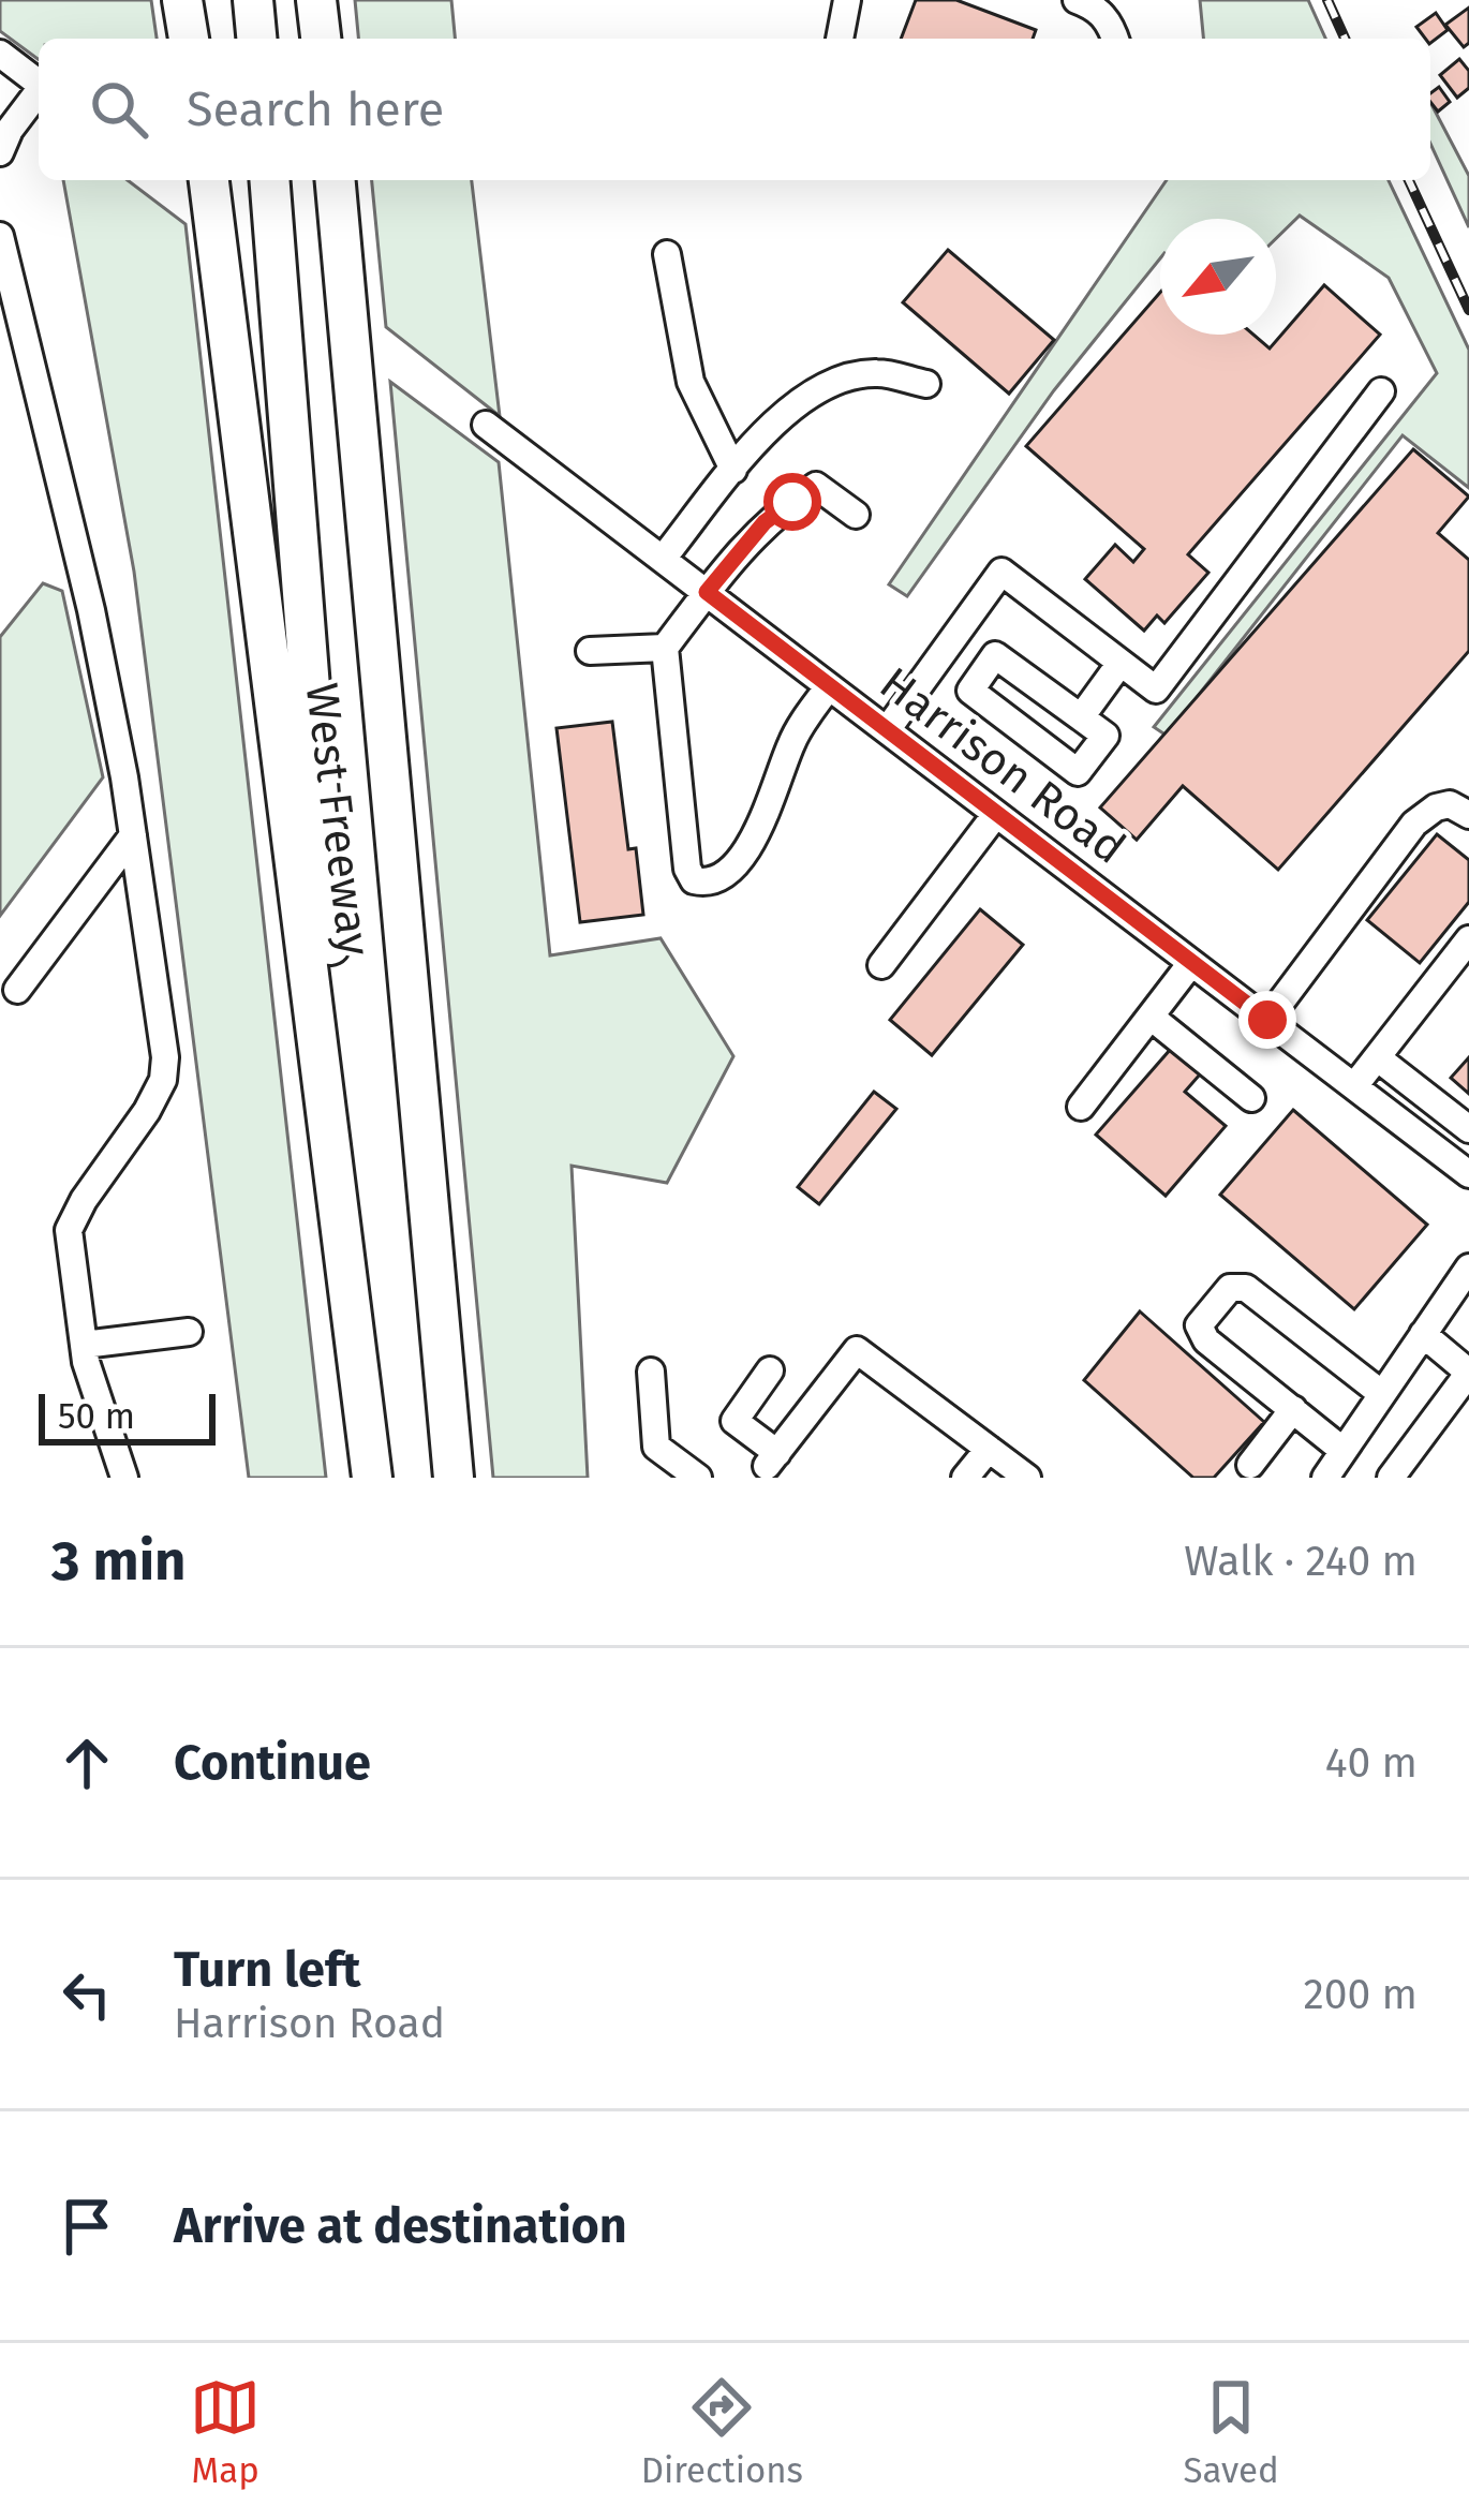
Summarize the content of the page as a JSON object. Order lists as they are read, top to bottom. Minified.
{"streets":{"highway":["West Freeway"],"street":["Harrison Road"]},"scale_bar":"50 m","north":"bottom left","page":{"search":"Search here","scale":"50 m","heading":["3 min","Walk · 240 m"],"list":[["Continue","40 m"],["Turn left","Harrison Road","200 m"],"Arrive at destination"],"nav":["Map","Directions","Saved"]}}
